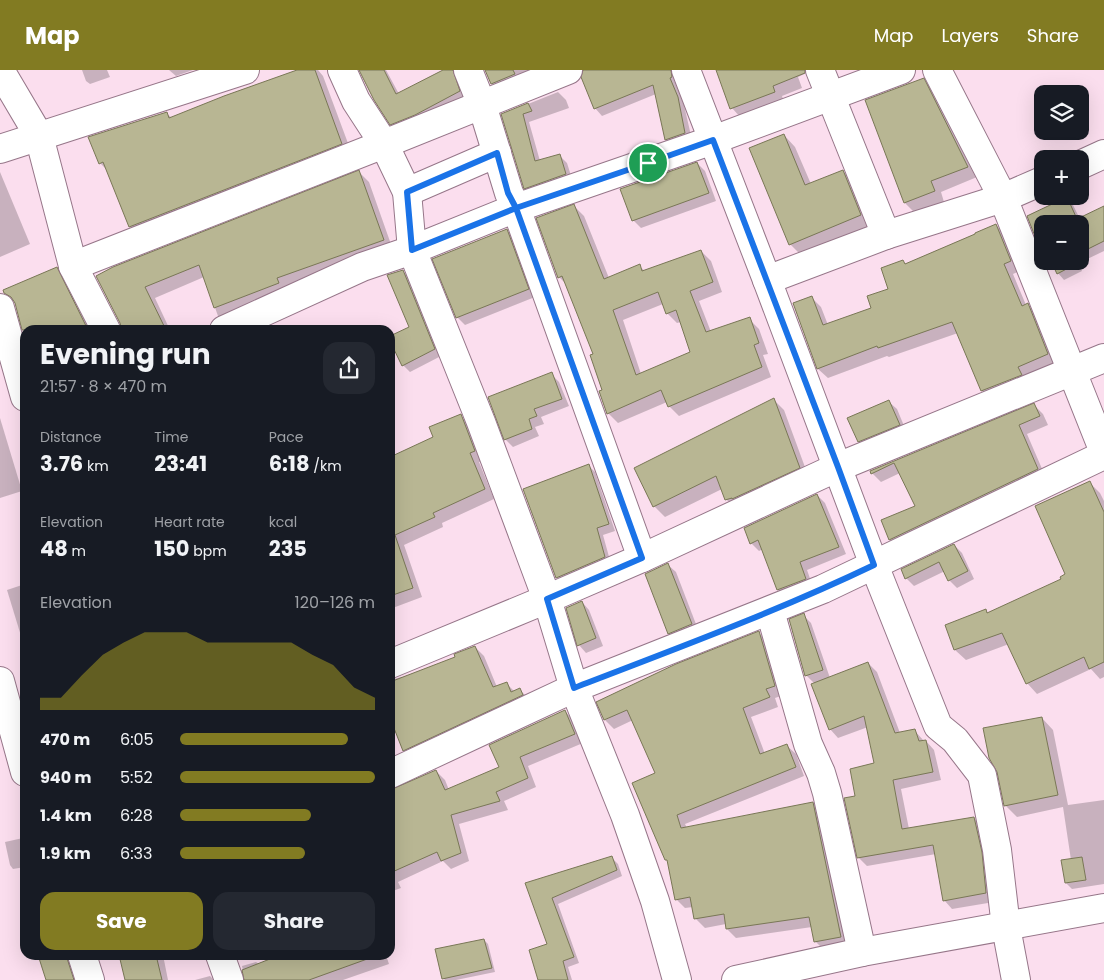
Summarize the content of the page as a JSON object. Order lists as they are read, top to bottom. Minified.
{"page":{"header":"Map","nav":["Map","Layers","Share"],"map_buttons":["+","−"],"heading":["Evening run","21:57 · 8 × 470 m"],"stats":[["Distance","3.76 km"],["Time","23:41"],["Pace","6:18 /km"],["Elevation","48 m"],["Heart rate","150 bpm"],["kcal","235"]],"chart":["Elevation","120–126 m"],"list":[{"name":"470 m","note":"6:05"},{"name":"940 m","note":"5:52"},{"name":"1.4 km","note":"6:28"},{"name":"1.9 km","note":"6:33"}],"buttons":["Save","Share"]}}
